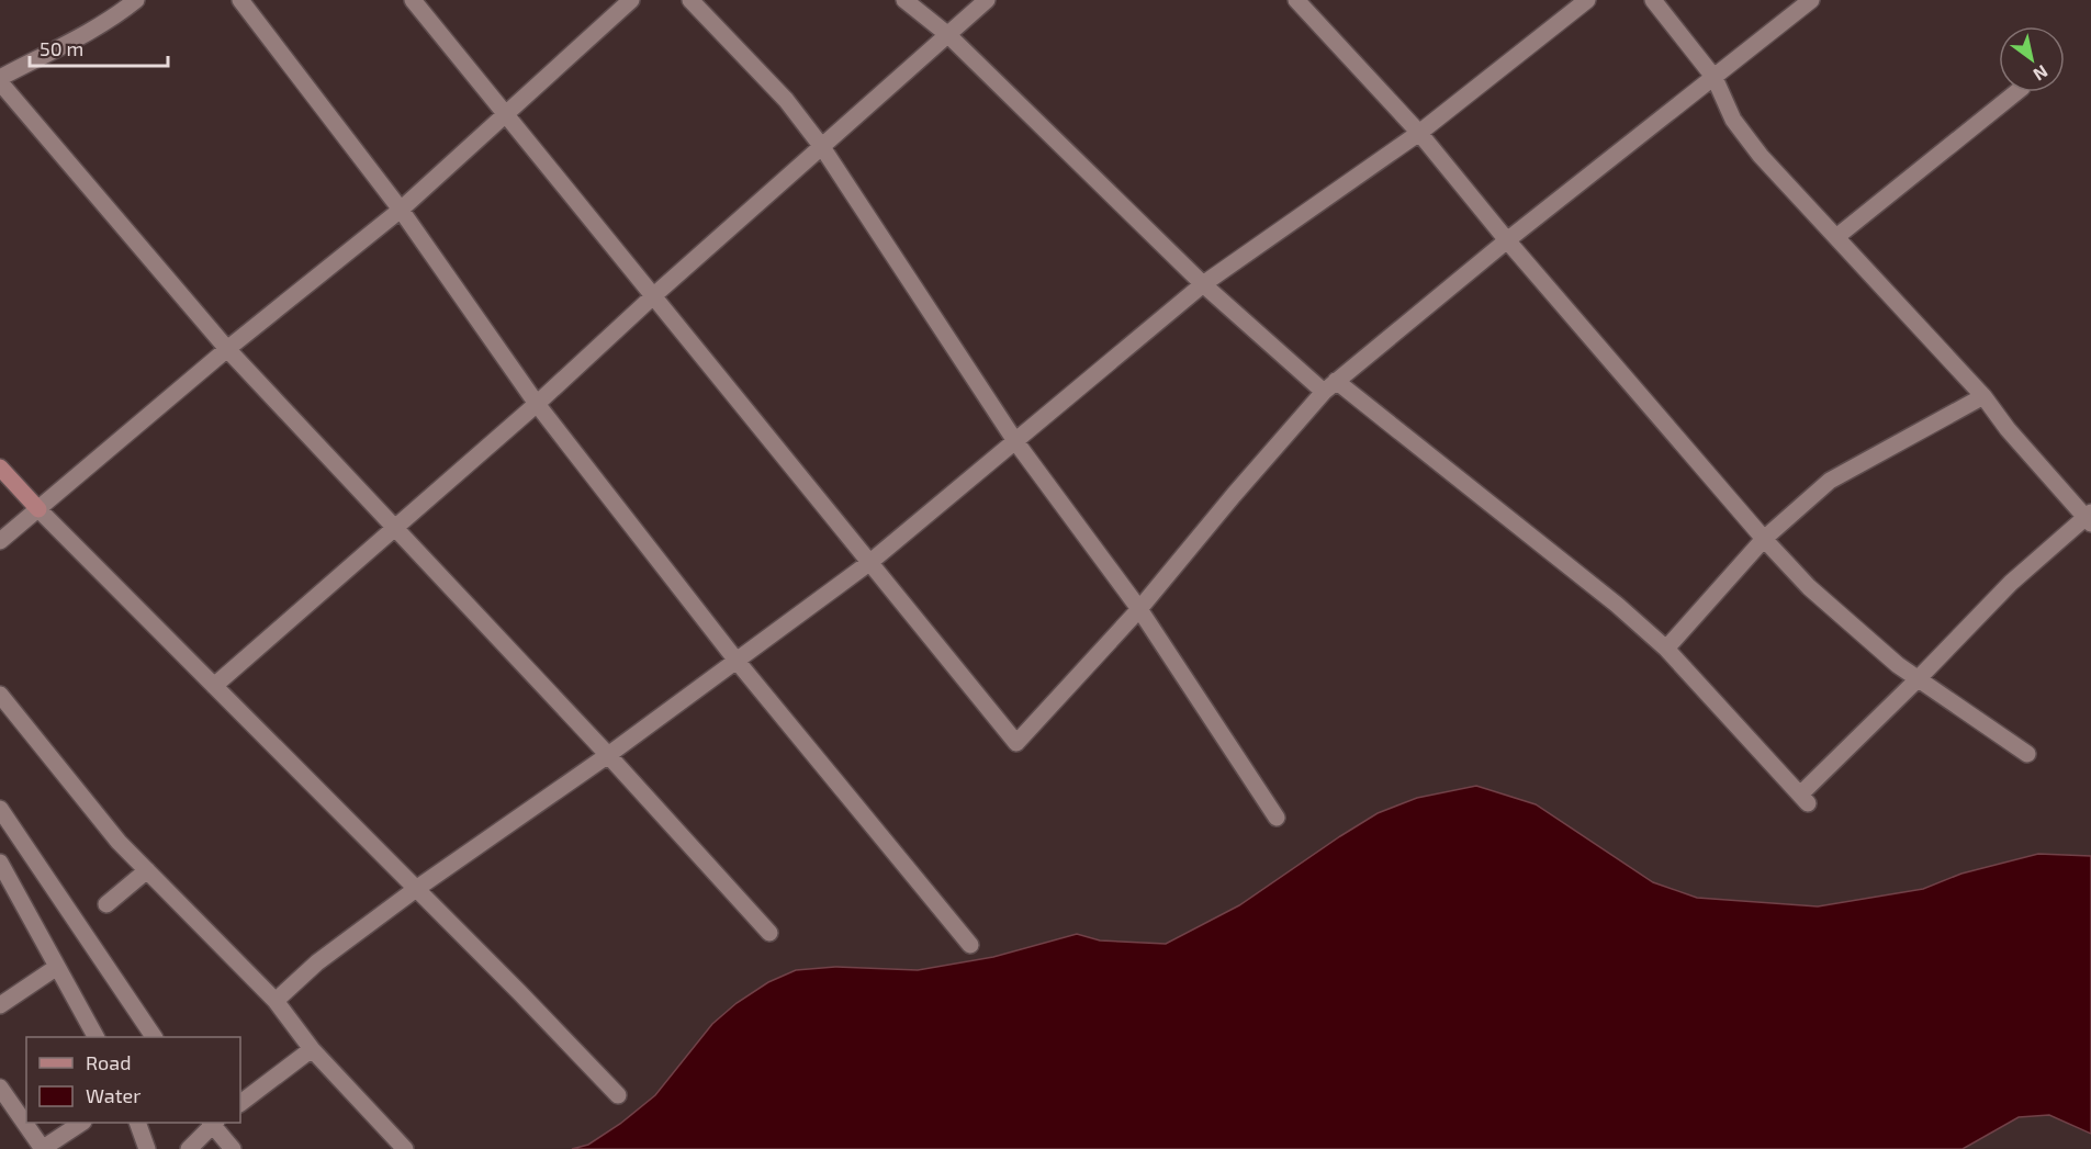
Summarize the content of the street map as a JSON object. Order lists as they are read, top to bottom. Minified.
{"legend":["Road","Water"],"scale_bar":"50 m","north":"bottom right"}
